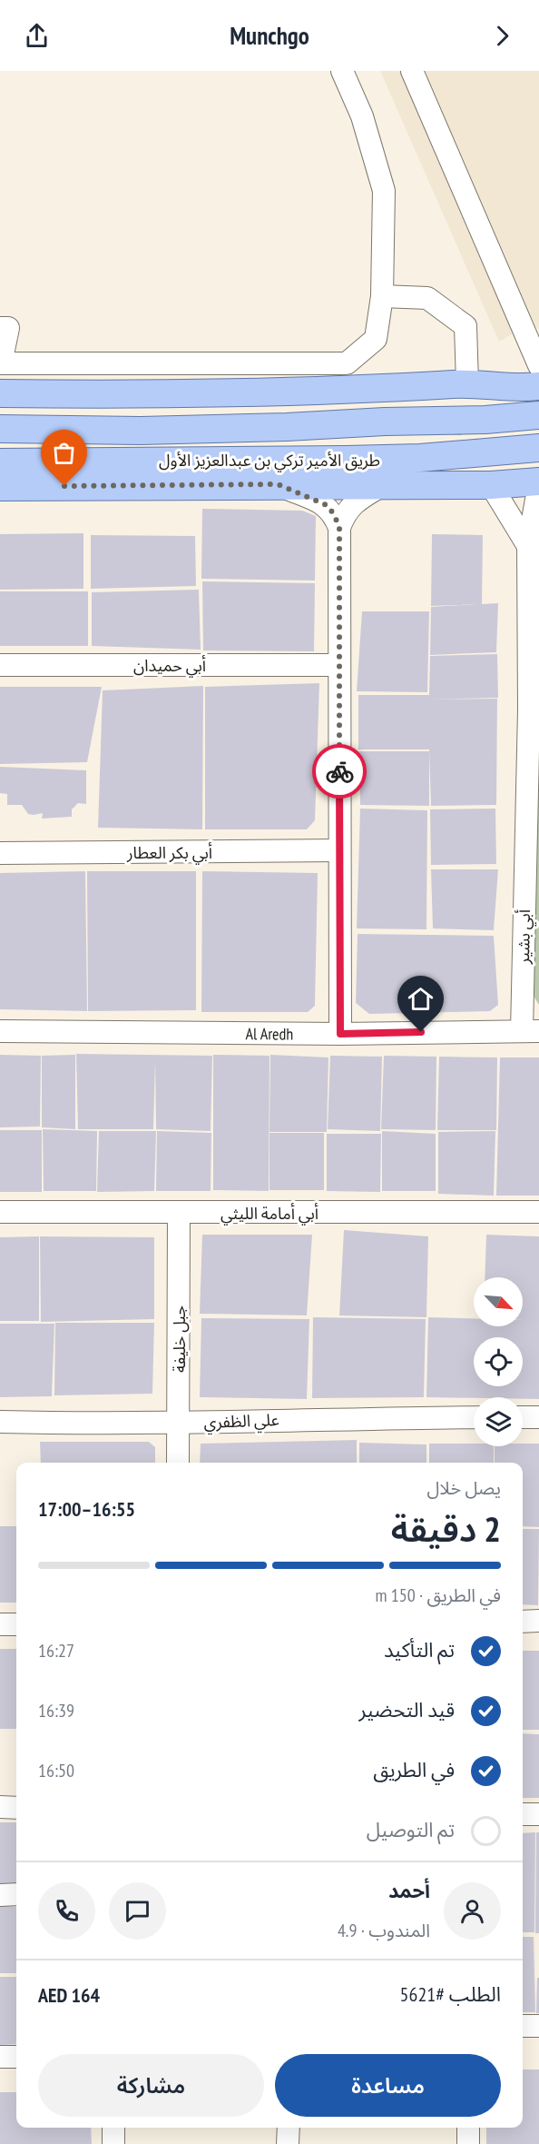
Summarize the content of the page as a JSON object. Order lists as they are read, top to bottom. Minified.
{"streets":{"main road":["طريق الأمير تركي بن عبدالعزيز الأول"],"street":["أبي حميدان","أبي بكر العطار","أبي بشير","Al Aredh","أبي أمامة الليثي","جبل خليفة","علي الظفري"]},"crossings":[["أبي بشير","Al Aredh"],["أبي أمامة الليثي","جبل خليفة"],["جبل خليفة","علي الظفري"]],"north":"bottom right","page":{"header":"Munchgo","heading":["2 دقيقة","يصل خلال","16:55–17:00"],"panel":["أحمد","المندوب · 4.9","الطلب #5621","AED 164"],"bar":"في الطريق · 150 m","list":[["تم التأكيد","16:27"],["قيد التحضير","16:39"],["في الطريق","16:50"],"تم التوصيل"],"buttons":["مساعدة","مشاركة"]}}
